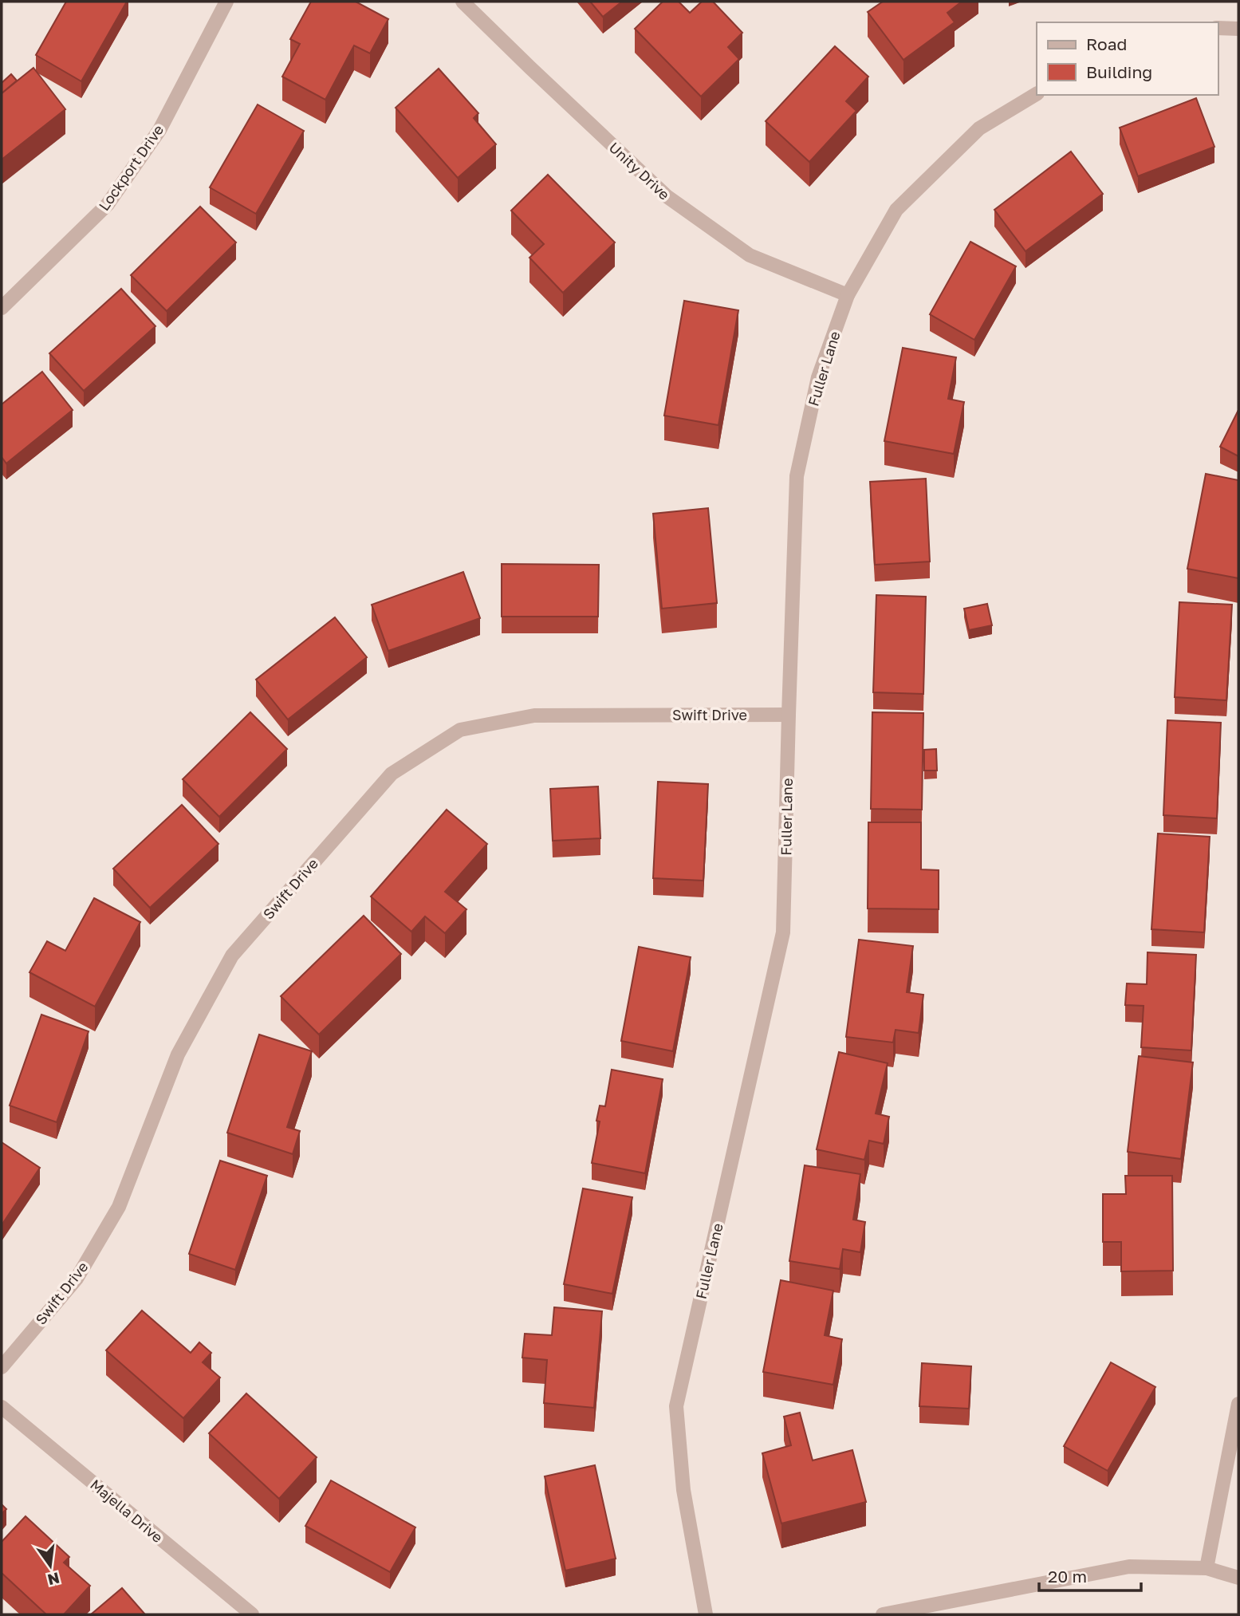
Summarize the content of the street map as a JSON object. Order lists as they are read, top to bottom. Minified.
{"streets":{"street":["Lockport Drive","Unity Drive","Fuller Lane","Swift Drive","Majella Drive"]},"crossings":[["Unity Drive","Fuller Lane"],["Fuller Lane","Swift Drive"]],"legend":["Road","Building"],"scale_bar":"20 m","north":"bottom"}
